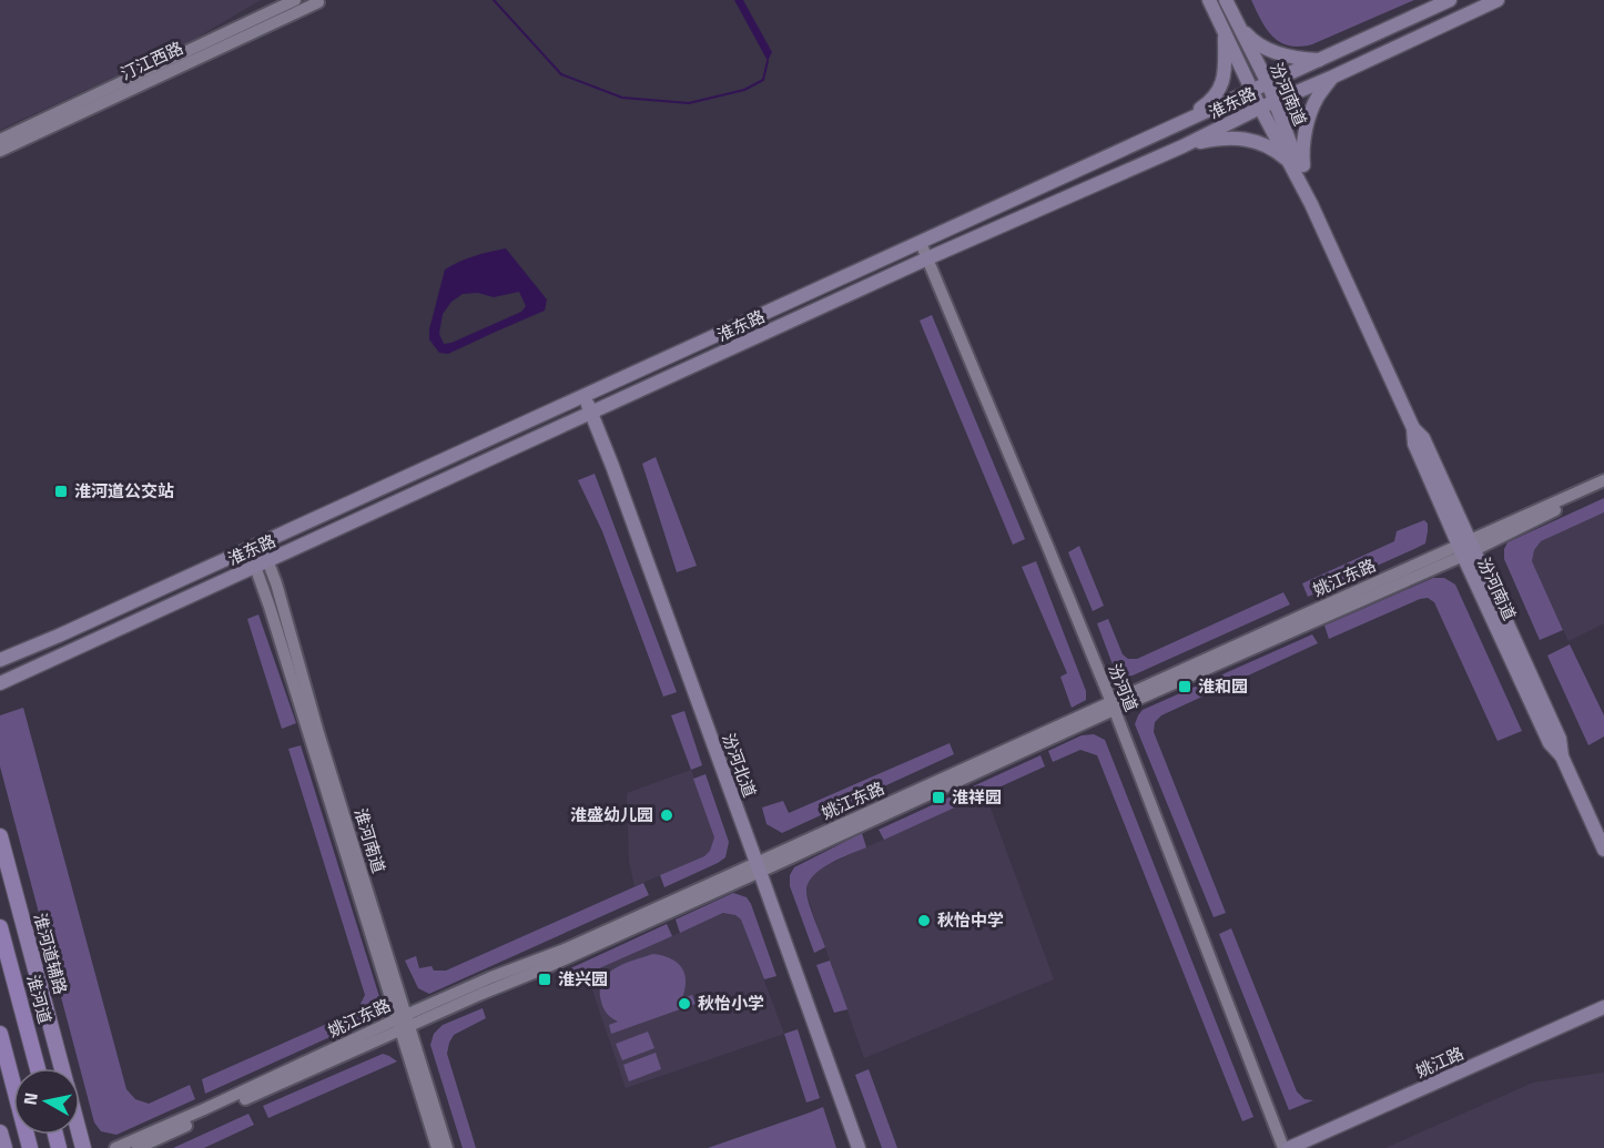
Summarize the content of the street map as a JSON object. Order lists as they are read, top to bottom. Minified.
{"streets":{"highway":["淮河道"],"main road":["汾河南道","淮东路","汾河北道","淮河道辅路","姚江路"],"street":["汀江西路","姚江东路","汾河道","淮河南道"]},"crossings":[["汾河南道","淮东路"],["汾河南道","姚江东路"],["淮东路","汾河道"],["淮东路","汾河北道"],["淮东路","淮河南道"],["姚江东路","汾河道"],["姚江东路","汾河北道"],["姚江东路","淮河南道"]],"places":{"transit":["淮河道公交站","淮和园","淮祥园","淮兴园"],"other":["淮盛幼儿园","秋怡中学","秋怡小学"]},"north":"left"}
